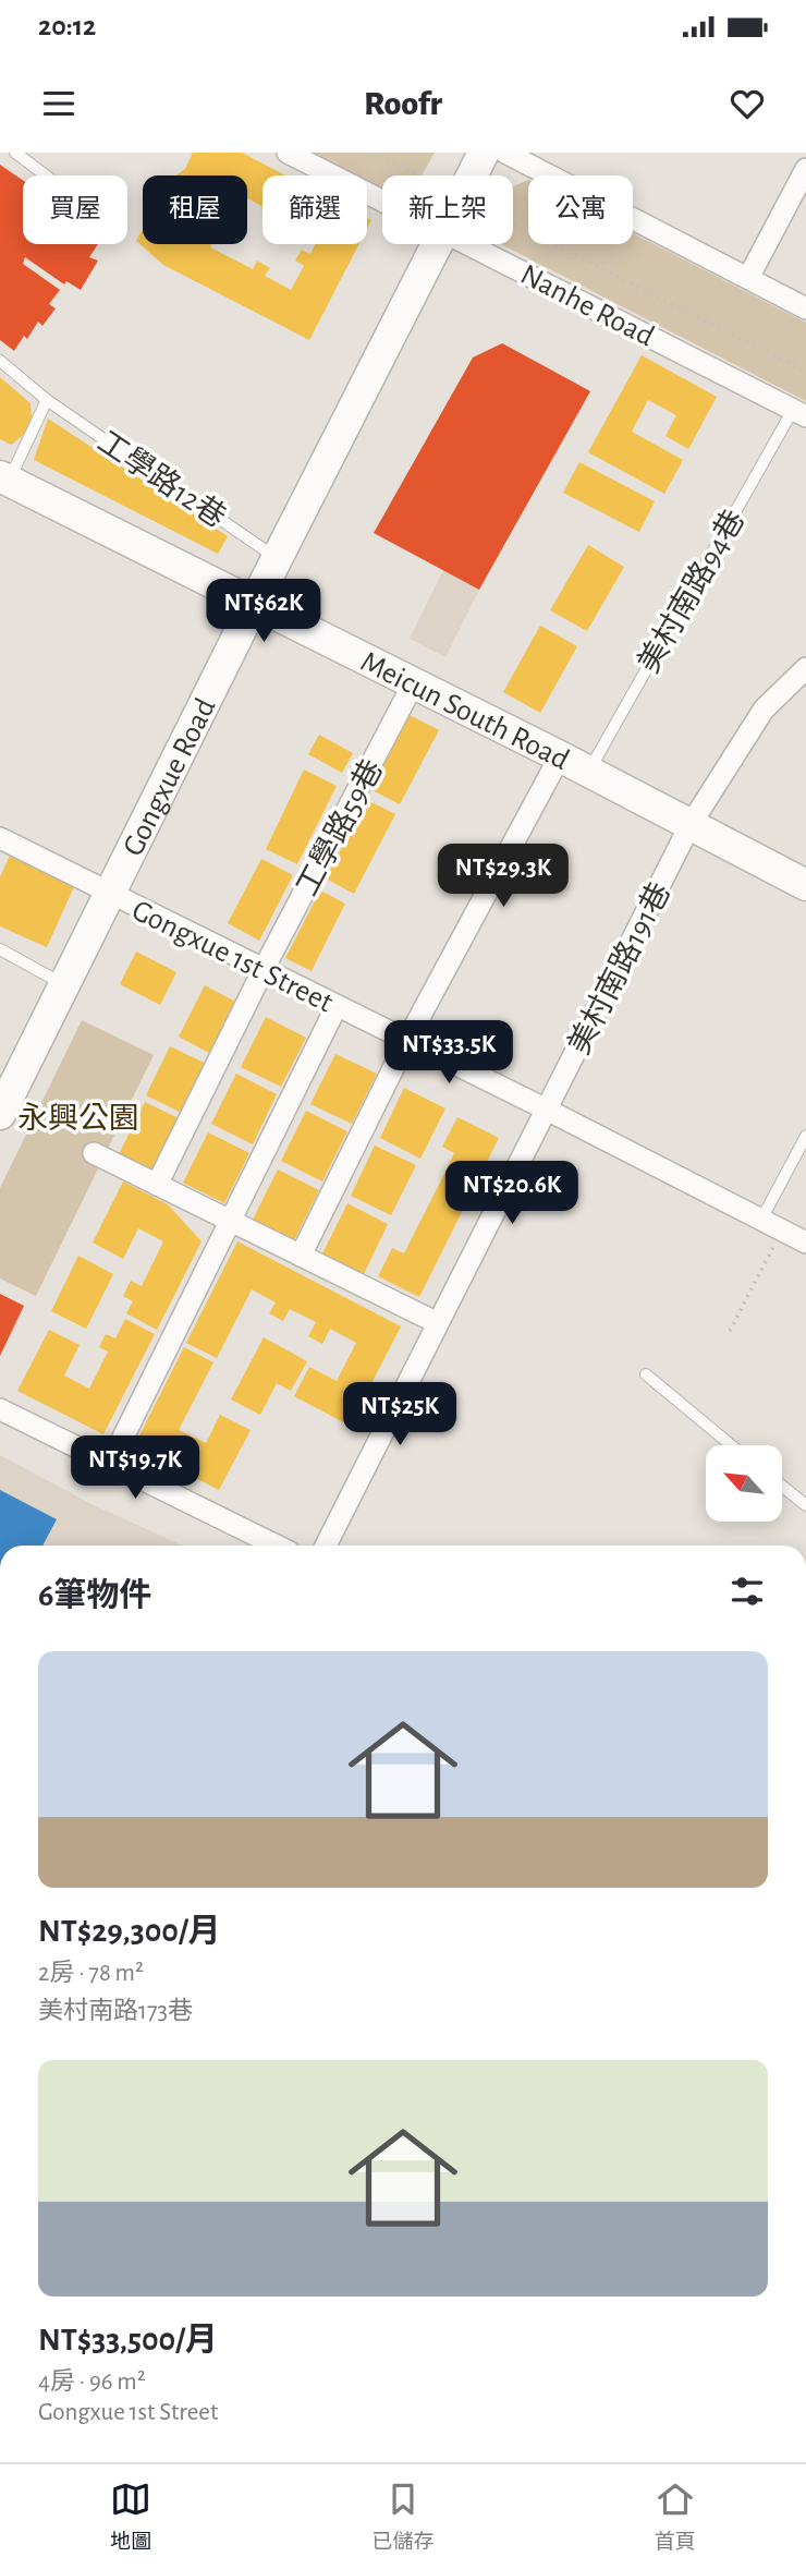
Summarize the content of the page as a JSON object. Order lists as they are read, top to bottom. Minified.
{"streets":{"street":["Nanhe Road","Meicun South Road","Gongxue Road","工學路59巷","Gongxue 1st Street","美村南路191巷"],"lane":["工學路12巷","美村南路94巷"]},"crossings":[["Nanhe Road","美村南路94巷"],["工學路12巷","Gongxue Road"],["美村南路94巷","Meicun South Road"],["Meicun South Road","Gongxue Road"],["Meicun South Road","工學路59巷"],["Meicun South Road","美村南路191巷"],["Gongxue Road","Gongxue 1st Street"],["工學路59巷","Gongxue 1st Street"],["Gongxue 1st Street","美村南路191巷"]],"parks":["永興公園"],"north":"top left","page":{"status":"20:12","header":"Roofr","chip":["買屋","租屋","篩選","新上架","公寓"],"price":["NT$62K","NT$29.3K","NT$33.5K","NT$20.6K","NT$25K","NT$19.7K"],"heading":"6筆物件","list":[{"name":"NT$29,300/月","note":"2房 · 78 m² · 美村南路173巷"},{"name":"NT$33,500/月","note":"4房 · 96 m² · Gongxue 1st Street"}],"tabs":["地圖","已儲存","首頁"]}}
